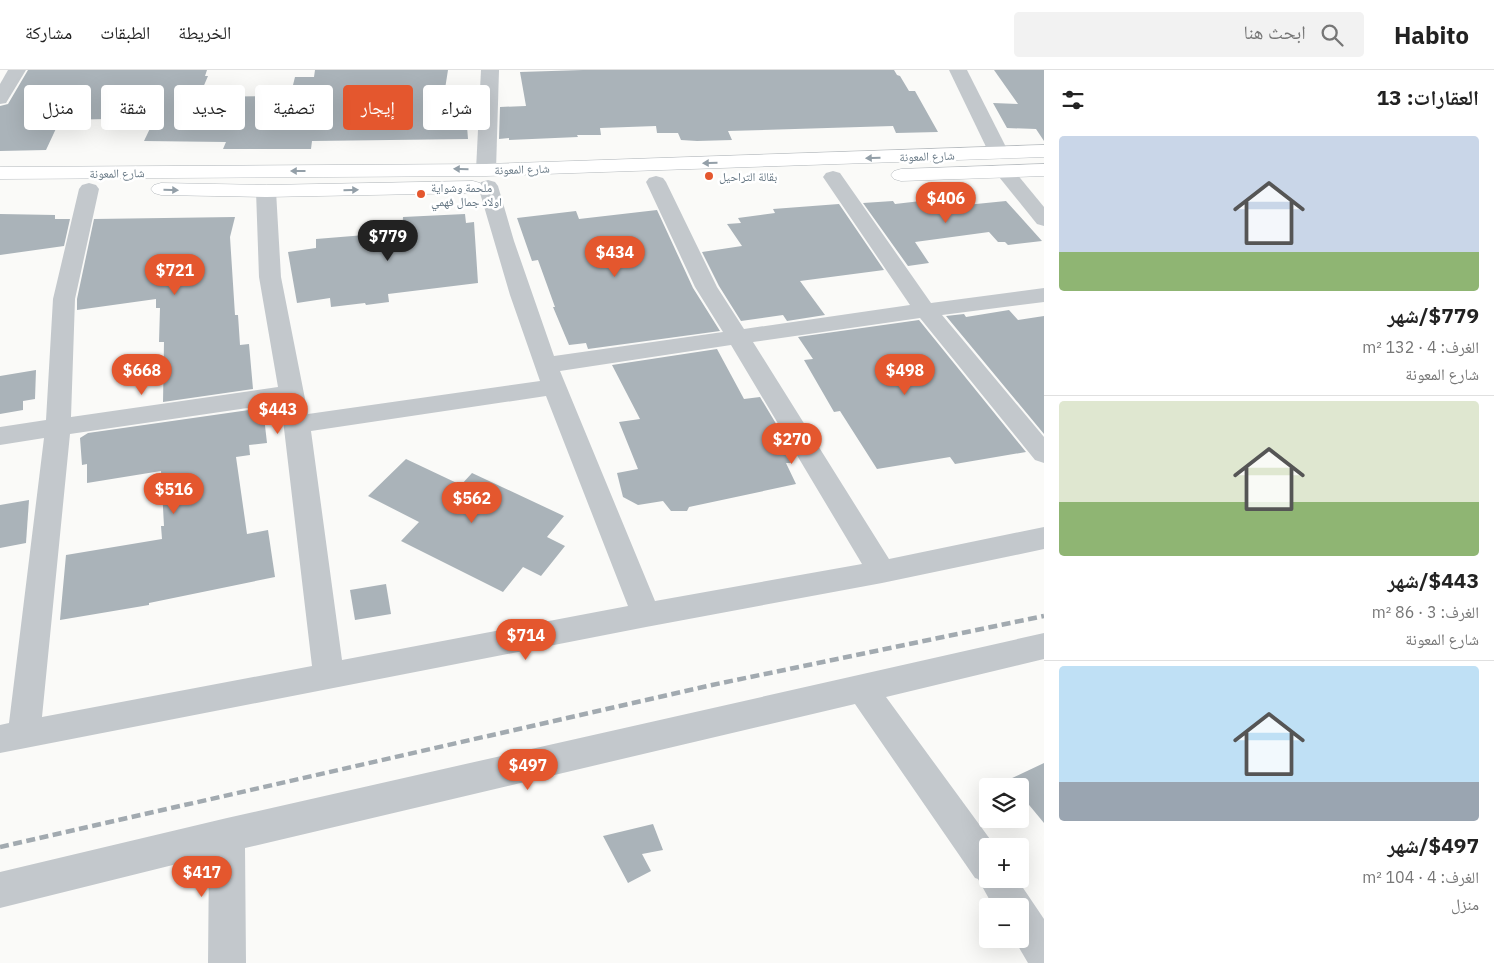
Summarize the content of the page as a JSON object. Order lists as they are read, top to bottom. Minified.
{"streets":{"highway":["شارع المعونة"]},"places":["بقالة التراحيل","ملحمة وشواية اولاد جمال فهمي"],"page":{"header":"Habito","search":"ابحث هنا","nav":["الخريطة","الطبقات","مشاركة"],"heading":"العقارات: 13","chip":["شراء","إيجار","تصفية","جديد","شقة","منزل"],"list":[{"name":"$779/شهر","note":"الغرف: 4 · 132 m² · شارع المعونة"},{"name":"$443/شهر","note":"الغرف: 3 · 86 m² · شارع المعونة"},{"name":"$497/شهر","note":"الغرف: 4 · 104 m² · منزل"}],"price":["$406","$779","$434","$721","$668","$498","$443","$270","$516","$562","$714","$497","$417"],"map_buttons":["+","−"]}}
